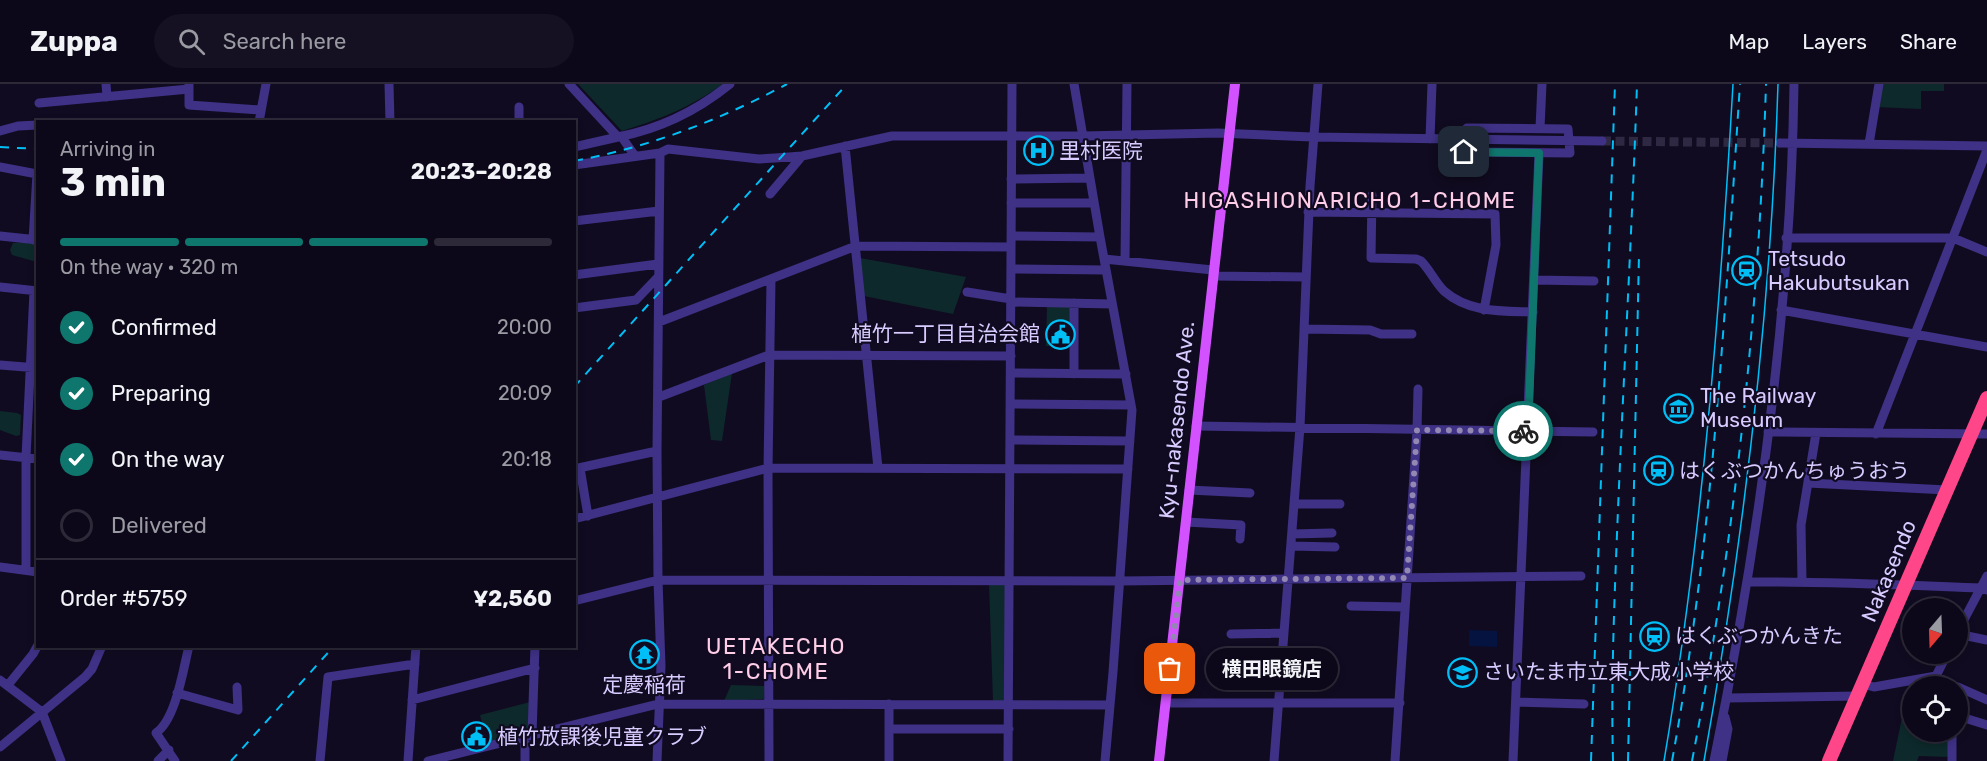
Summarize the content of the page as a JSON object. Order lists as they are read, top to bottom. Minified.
{"streets":{"highway":["Nakasendo"],"main road":["Kyu-nakasendo Ave."]},"districts":["HIGASHIONARICHO 1-CHOME","UETAKECHO 1-CHOME"],"places":{"hospital":["里村医院"],"station":["Tetsudo Hakubutsukan","はくぶつかんちゅうおう","はくぶつかんきた"],"public building":["植竹一丁目自治会館","植竹放課後児童クラブ"],"museum":["The Railway Museum"],"temple":["定慶稲荷"],"other":["横田眼鏡店"],"school or university":["さいたま市立東大成小学校"]},"north":"bottom","page":{"header":"Zuppa","search":"Search here","nav":["Map","Layers","Share"],"heading":["3 min","Arriving in","20:23–20:28"],"panel":["Order #5759","¥2,560"],"bar":"On the way · 320 m","list":[["Confirmed","20:00"],["Preparing","20:09"],["On the way","20:18"],"Delivered"],"bubble":"横田眼鏡店"}}
